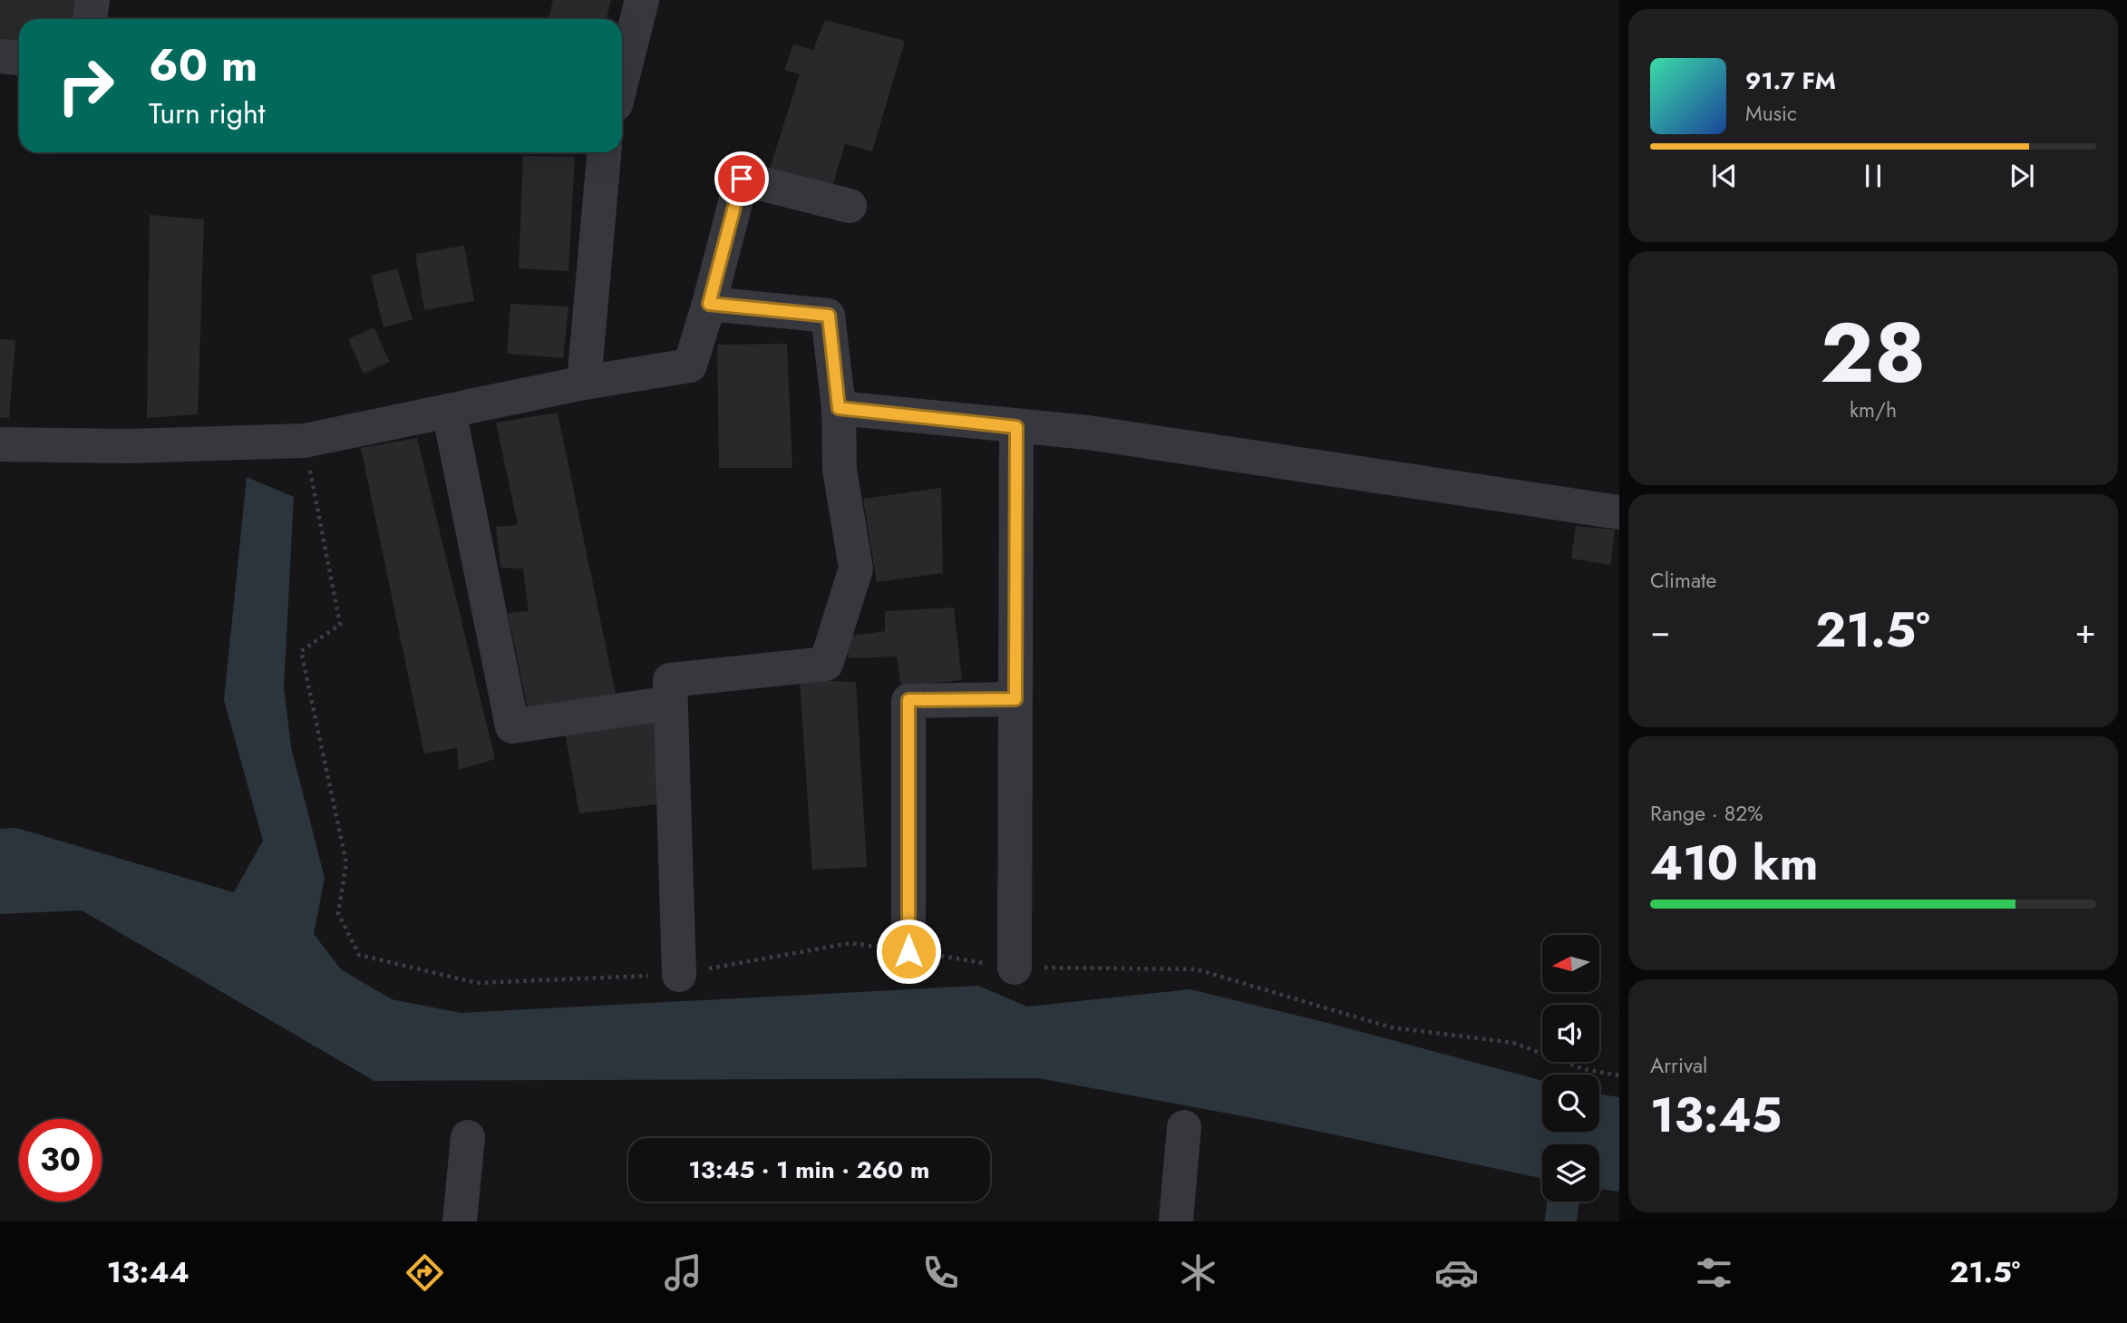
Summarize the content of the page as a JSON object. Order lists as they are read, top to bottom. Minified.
{"north":"left","page":{"turn":["60 m","Turn right"],"song":["91.7 FM","Music"],"tile":[["28","km/h"],"Climate",["Range · 82%","410 km"],["Arrival","13:45"]],"heat":["−","21.5°","+"],"limit":"30","trip":"13:45 · 1 min · 260 m","tabs":["13:44","21.5°"]}}
